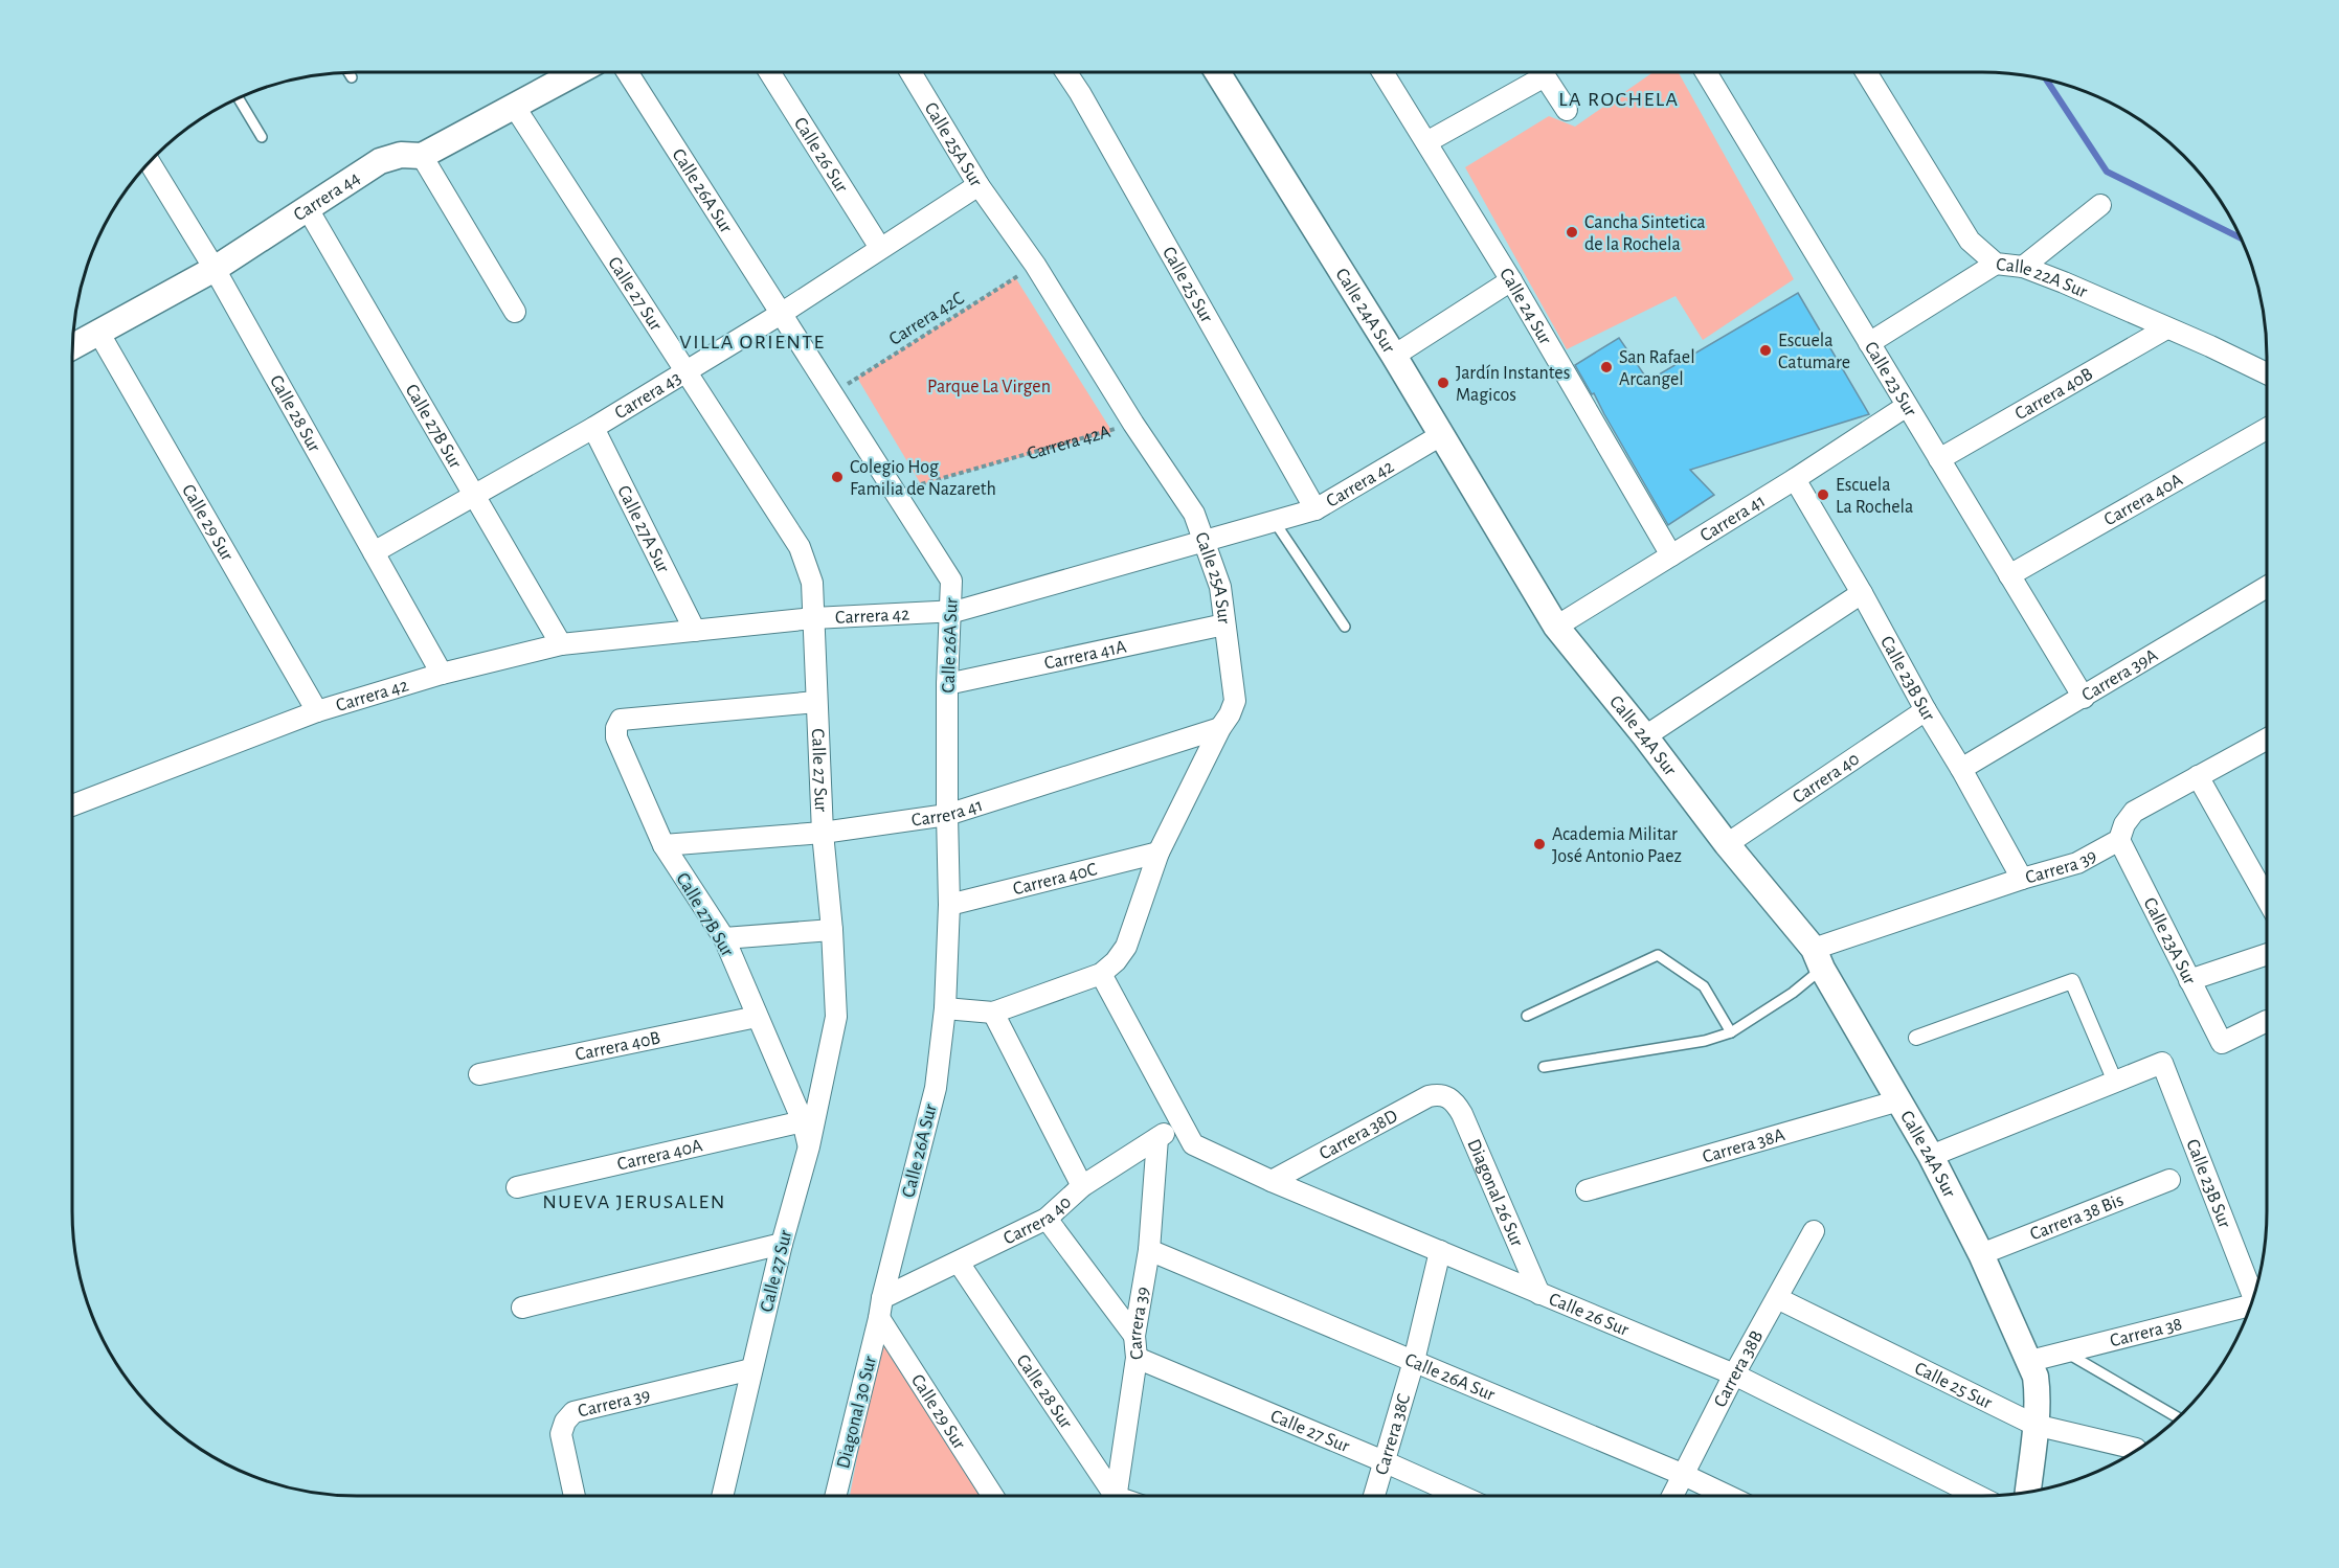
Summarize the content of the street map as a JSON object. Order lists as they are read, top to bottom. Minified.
{"streets":{"street":["Calle 25A Sur","Calle 26 Sur","Calle 26A Sur","Carrera 44","Calle 22A Sur","Calle 25 Sur","Calle 27 Sur","Calle 24 Sur","Calle 24A Sur","Calle 23 Sur","Carrera 40B","Carrera 43","Calle 28 Sur","Calle 27B Sur","Carrera 42","Carrera 40A","Carrera 41","Calle 29 Sur","Calle 27A Sur","Carrera 41A","Carrera 39A","Calle 23B Sur","Carrera 40","Carrera 39","Carrera 40C","Calle 23A Sur","Carrera 38D","Carrera 38A","Diagonal 26 Sur","Carrera 38 Bis","Carrera 38","Carrera 38B","Diagonal 30 Sur","Carrera 38C"],"path":["Carrera 42C","Carrera 42A"]},"crossings":[["Calle 25A Sur","Carrera 42C"],["Calle 25A Sur","Carrera 43"],["Calle 25A Sur","Carrera 42A"],["Calle 25A Sur","Carrera 42"],["Calle 25A Sur","Carrera 41"],["Calle 25A Sur","Carrera 41A"],["Calle 25A Sur","Carrera 40C"],["Calle 26 Sur","Carrera 43"],["Calle 26 Sur","Carrera 40"],["Calle 26 Sur","Carrera 38D"],["Calle 26 Sur","Diagonal 26 Sur"],["Calle 26 Sur","Carrera 38B"],["Calle 26 Sur","Carrera 38C"],["Calle 26A Sur","Carrera 42C"],["Calle 26A Sur","Carrera 43"],["Calle 26A Sur","Carrera 42A"],["Calle 26A Sur","Carrera 42"],["Calle 26A Sur","Carrera 41"],["Calle 26A Sur","Calle 29 Sur"],["Calle 26A Sur","Carrera 41A"],["Calle 26A Sur","Carrera 40"],["Calle 26A Sur","Carrera 39"],["Calle 26A Sur","Carrera 40C"],["Calle 26A Sur","Carrera 38B"],["Calle 26A Sur","Diagonal 30 Sur"],["Calle 26A Sur","Carrera 38C"],["Carrera 44","Calle 27 Sur"],["Carrera 44","Calle 28 Sur"],["Carrera 44","Calle 27B Sur"],["Carrera 44","Calle 29 Sur"],["Calle 22A Sur","Carrera 40B"],["Calle 25 Sur","Calle 24A Sur"],["Calle 25 Sur","Carrera 42"],["Calle 25 Sur","Carrera 38B"],["Calle 27 Sur","Carrera 43"],["Calle 27 Sur","Calle 27B Sur"],["Calle 27 Sur","Carrera 42"],["Calle 27 Sur","Carrera 41"],["Calle 27 Sur","Carrera 39"],["Calle 27 Sur","Carrera 38C"],["Calle 24 Sur","Carrera 41"],["Calle 24A Sur","Carrera 42"],["Calle 24A Sur","Carrera 41"],["Calle 24A Sur","Carrera 40"],["Calle 24A Sur","Carrera 39"],["Calle 24A Sur","Carrera 38A"],["Calle 24A Sur","Carrera 38 Bis"],["Calle 24A Sur","Carrera 38"],["Calle 23 Sur","Carrera 40B"],["Calle 23 Sur","Carrera 40A"],["Calle 23 Sur","Carrera 41"],["Calle 23 Sur","Carrera 39A"],["Carrera 40B","Calle 27B Sur"],["Carrera 43","Calle 28 Sur"],["Carrera 43","Calle 27B Sur"],["Carrera 43","Calle 27A Sur"],["Calle 28 Sur","Carrera 42"],["Calle 28 Sur","Carrera 40"],["Calle 27B Sur","Carrera 42"],["Calle 27B Sur","Carrera 40A"],["Calle 27B Sur","Carrera 41"],["Carrera 42","Calle 29 Sur"],["Carrera 42","Calle 27A Sur"],["Carrera 41","Calle 23B Sur"],["Calle 29 Sur","Carrera 40"],["Calle 29 Sur","Diagonal 30 Sur"],["Carrera 39A","Calle 23B Sur"],["Calle 23B Sur","Carrera 40"],["Calle 23B Sur","Carrera 39"],["Carrera 40","Carrera 39"],["Carrera 40","Diagonal 30 Sur"],["Carrera 39","Calle 23A Sur"],["Carrera 38D","Diagonal 26 Sur"]],"districts":["LA ROCHELA","VILLA ORIENTE","NUEVA JERUSALEN"],"parks":["Parque La Virgen"],"places":["Cancha Sintetica de la Rochela","Escuela Catumare","San Rafael Arcangel","Jardín Instantes Magicos","Colegio Hog Familia de Nazareth","Escuela La Rochela","Academia Militar José Antonio Paez"]}
